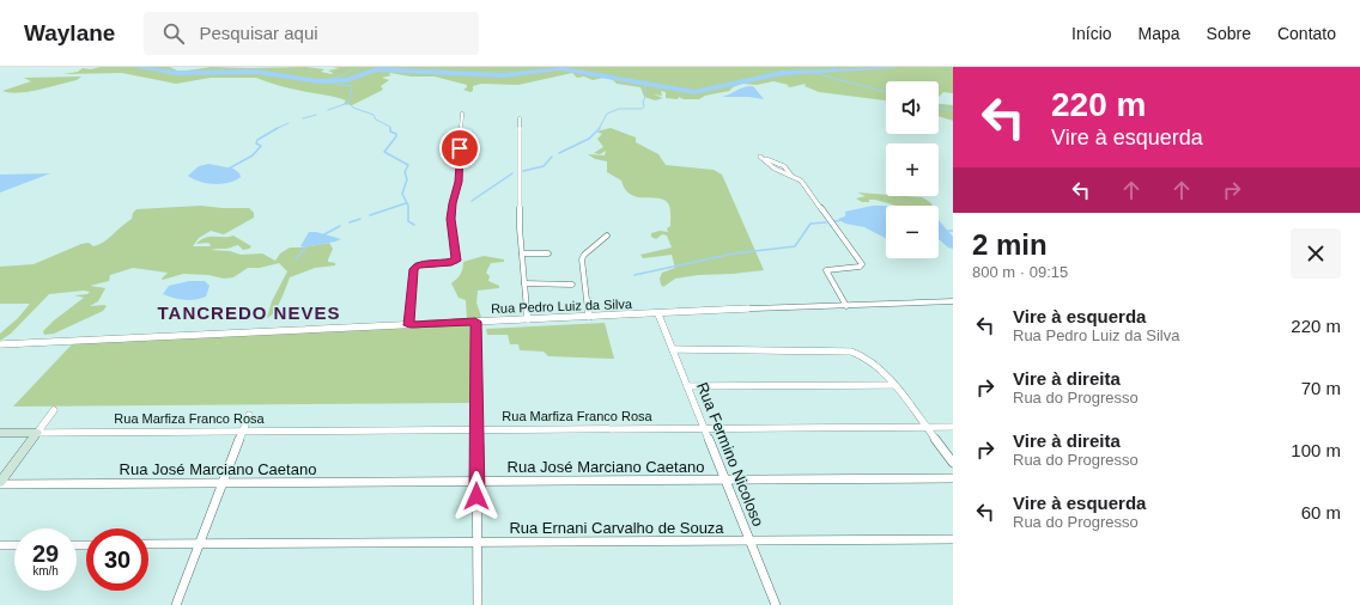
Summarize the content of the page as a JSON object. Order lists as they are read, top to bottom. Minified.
{"streets":{"street":["Rua Pedro Luiz da Silva","Rua Marfiza Franco Rosa","Rua Fermino Nicoloso","Rua José Marciano Caetano","Rua Ernani Carvalho de Souza"]},"crossings":[["Rua Pedro Luiz da Silva","Rua Fermino Nicoloso"],["Rua Marfiza Franco Rosa","Rua Fermino Nicoloso"],["Rua Fermino Nicoloso","Rua José Marciano Caetano"],["Rua Fermino Nicoloso","Rua Ernani Carvalho de Souza"]],"districts":["TANCREDO NEVES"],"page":{"header":"Waylane","search":"Pesquisar aqui","nav":["Início","Mapa","Sobre","Contato"],"turn":["220 m","Vire à esquerda"],"map_buttons":["+","−"],"heading":["2 min","800 m · 09:15"],"list":[{"name":"Vire à esquerda","note":"Rua Pedro Luiz da Silva","value":"220 m"},{"name":"Vire à direita","note":"Rua do Progresso","value":"70 m"},{"name":"Vire à direita","note":"Rua do Progresso","value":"100 m"},{"name":"Vire à esquerda","note":"Rua do Progresso","value":"60 m"}],"speed":"29 km/h","limit":"30"}}
